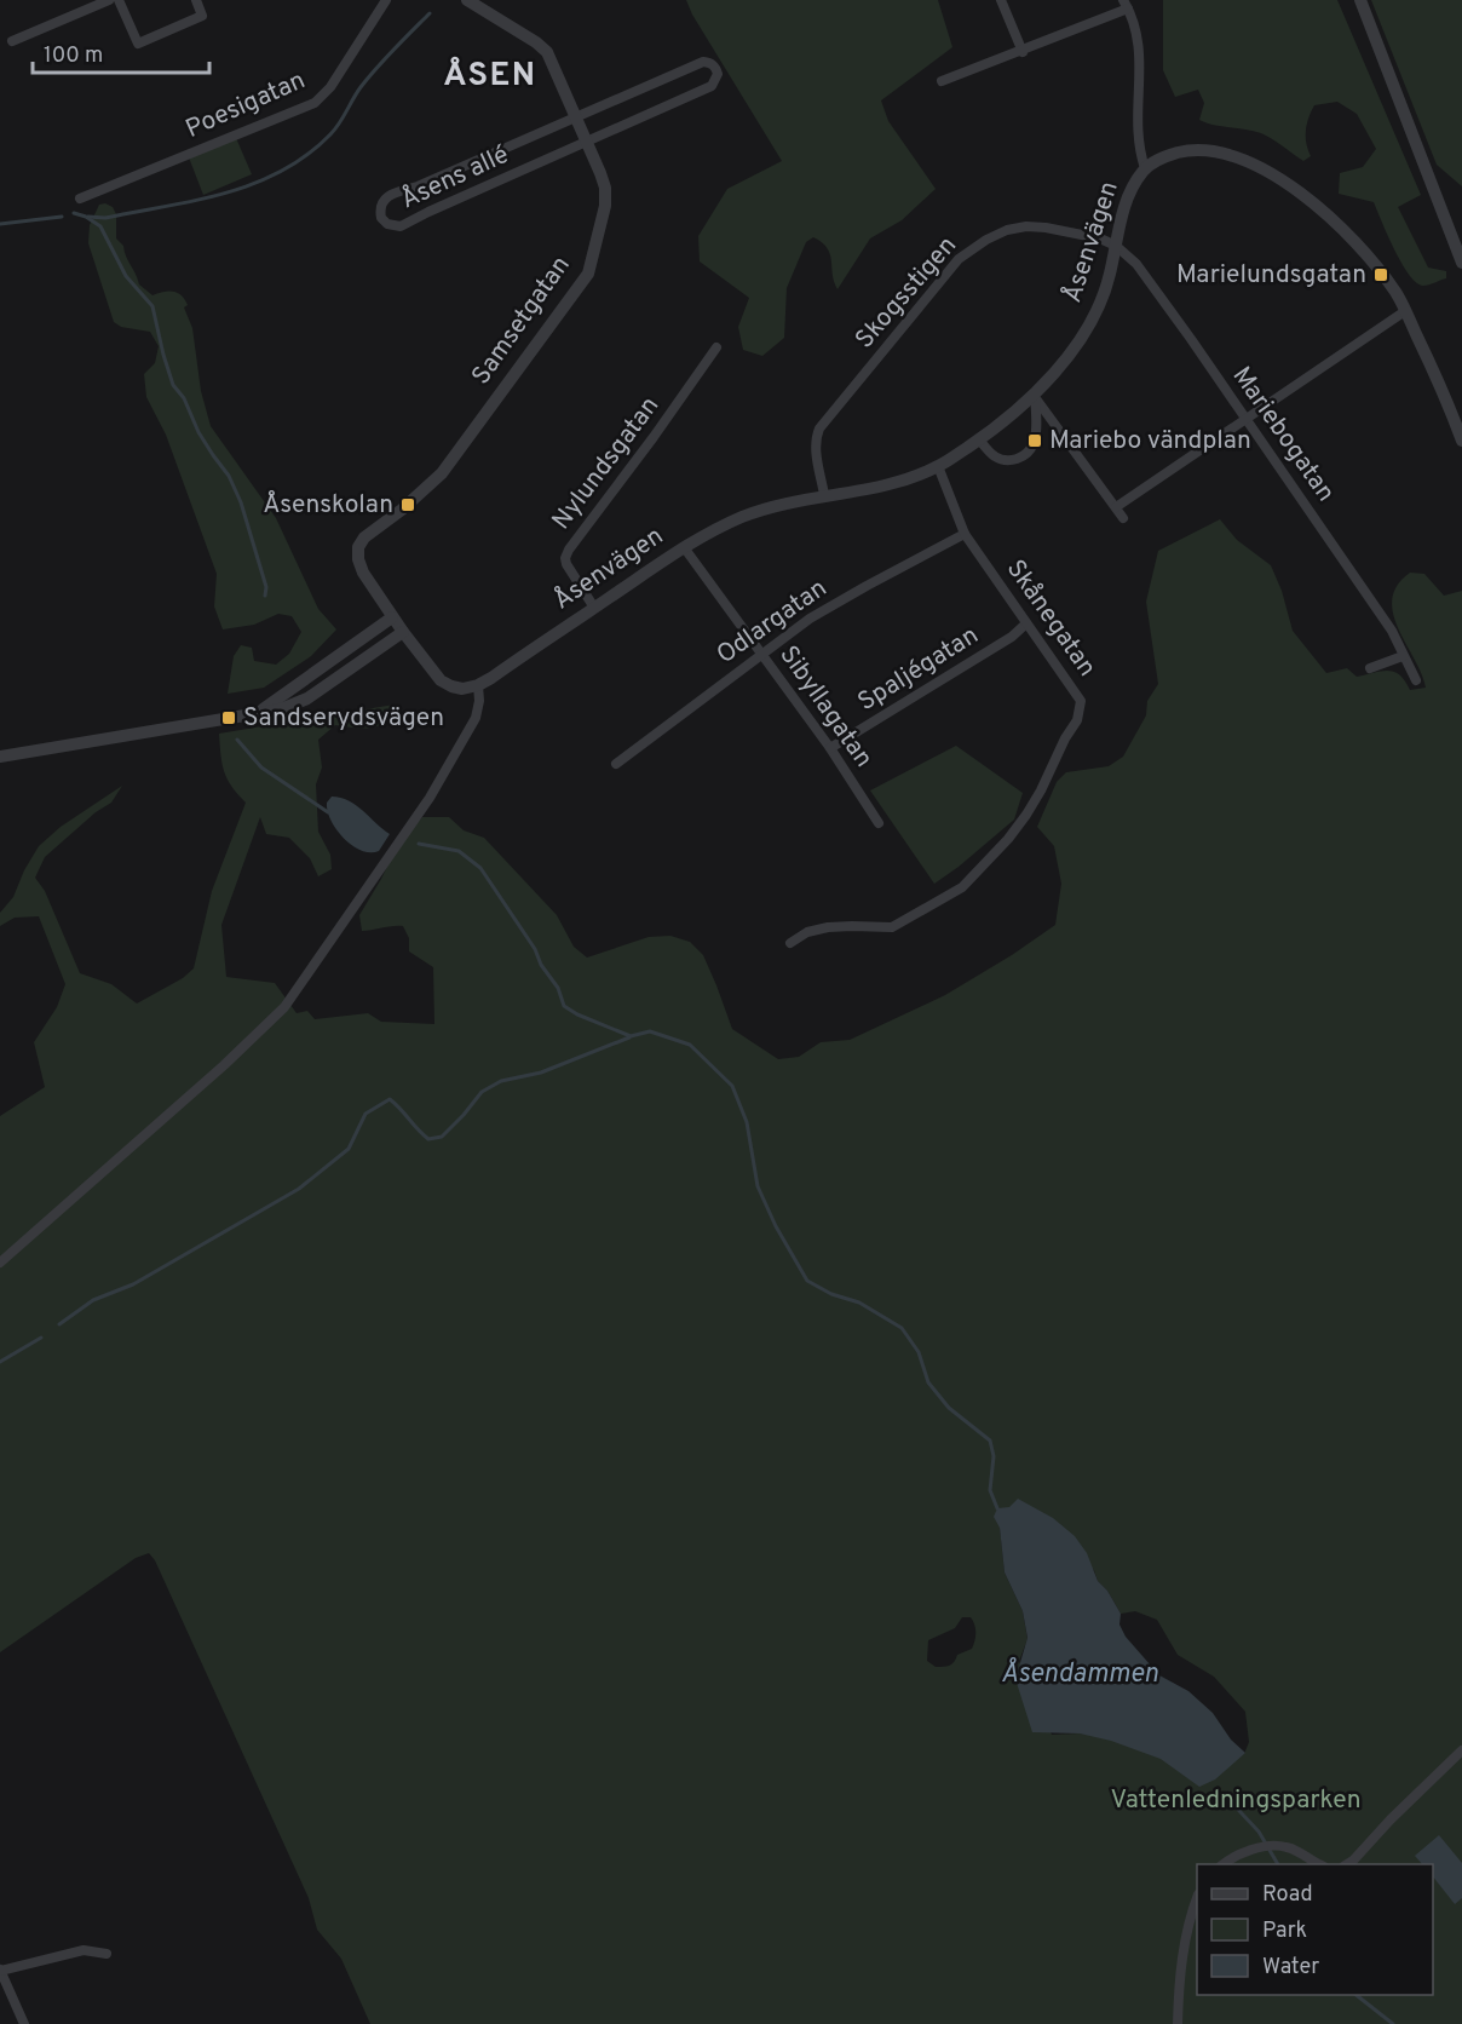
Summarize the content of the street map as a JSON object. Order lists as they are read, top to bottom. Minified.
{"streets":{"street":["Poesigatan","Åsens allé","Åsenvägen","Skogsstigen","Samsetgatan","Mariebogatan","Nylundsgatan","Skånegatan","Odlargatan","Spaljégatan","Sibyllagatan"]},"crossings":[["Åsens allé","Samsetgatan"],["Åsenvägen","Skogsstigen"],["Åsenvägen","Mariebogatan"],["Åsenvägen","Nylundsgatan"],["Åsenvägen","Skånegatan"],["Åsenvägen","Sibyllagatan"],["Skogsstigen","Mariebogatan"],["Skånegatan","Odlargatan"],["Skånegatan","Spaljégatan"],["Odlargatan","Sibyllagatan"],["Spaljégatan","Sibyllagatan"]],"districts":["ÅSEN"],"water":["Åsendammen"],"parks":["Vattenledningsparken"],"places":{"transit":["Marielundsgatan","Mariebo vändplan","Åsenskolan","Sandserydsvägen"]},"legend":["Road","Park","Water"],"scale_bar":"100 m"}
